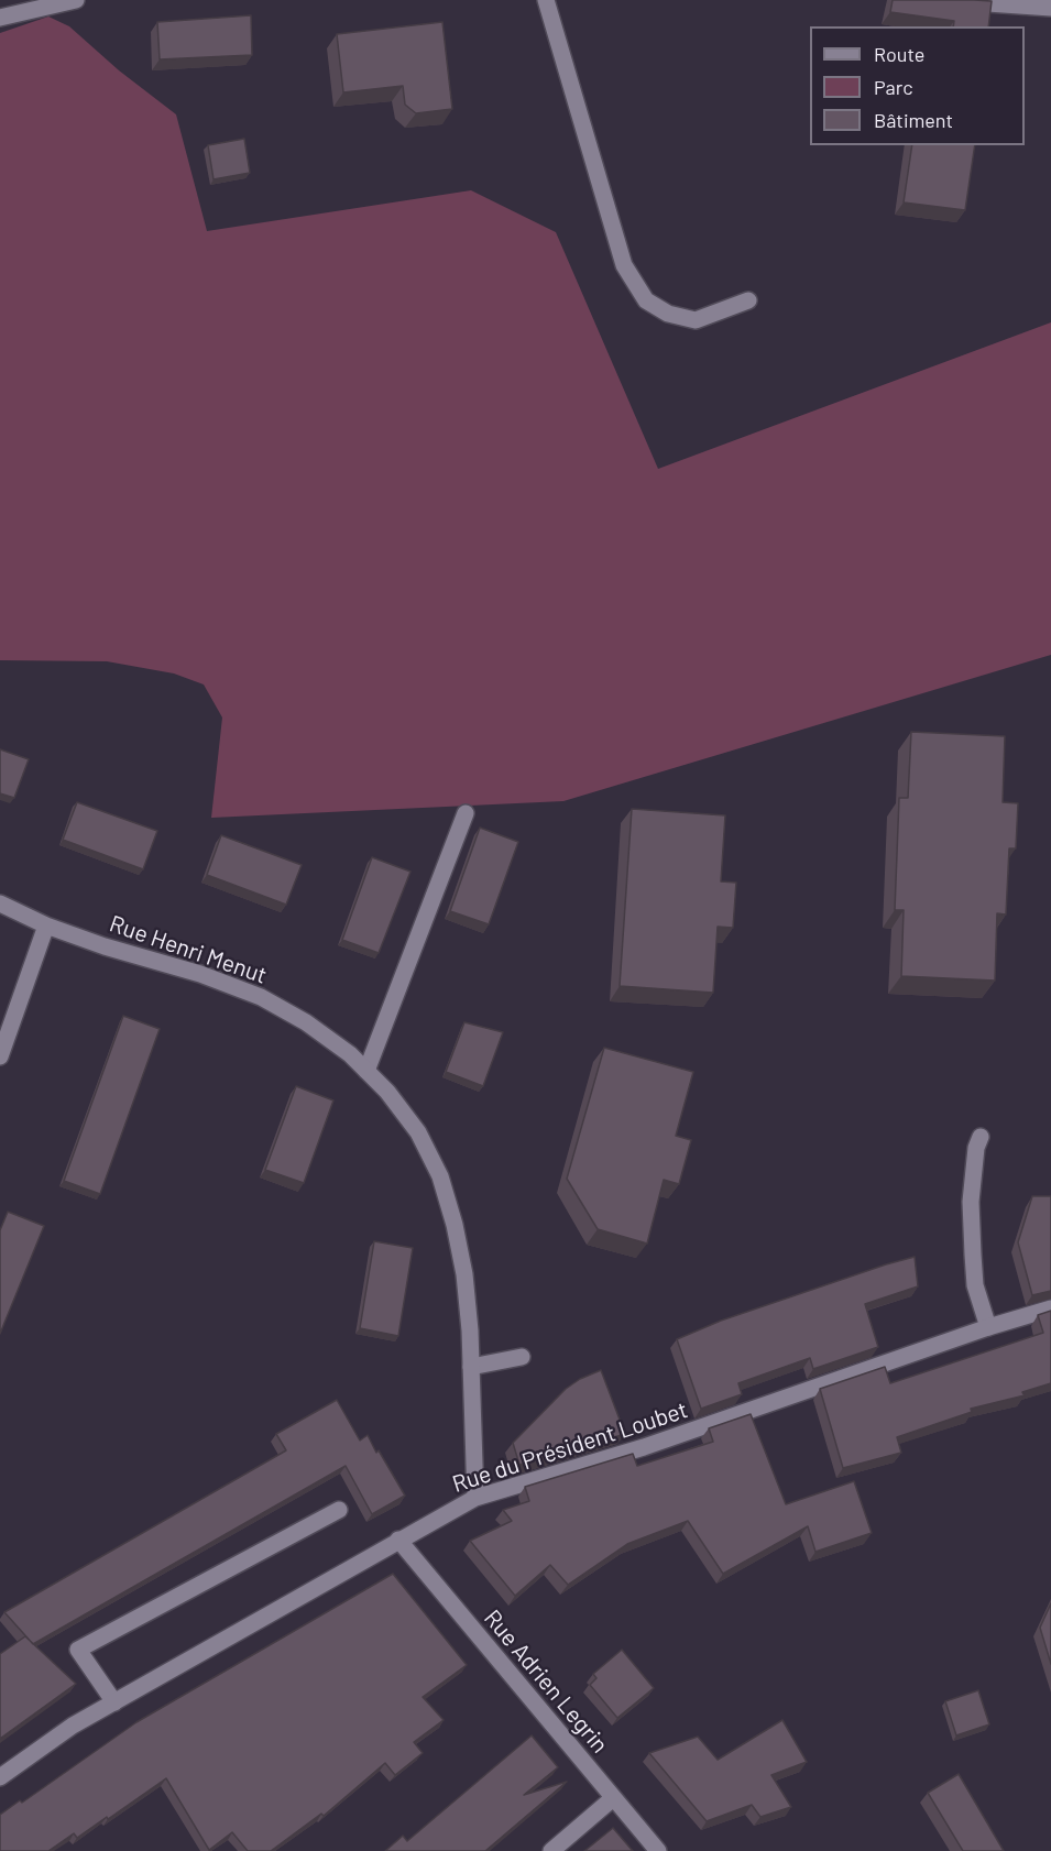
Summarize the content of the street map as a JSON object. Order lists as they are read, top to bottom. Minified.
{"streets":{"street":["Rue Henri Menut","Rue du Président Loubet","Rue Adrien Legrin"]},"crossings":[["Rue Henri Menut","Rue du Président Loubet"],["Rue du Président Loubet","Rue Adrien Legrin"]],"legend":["Route","Parc","Bâtiment"]}
